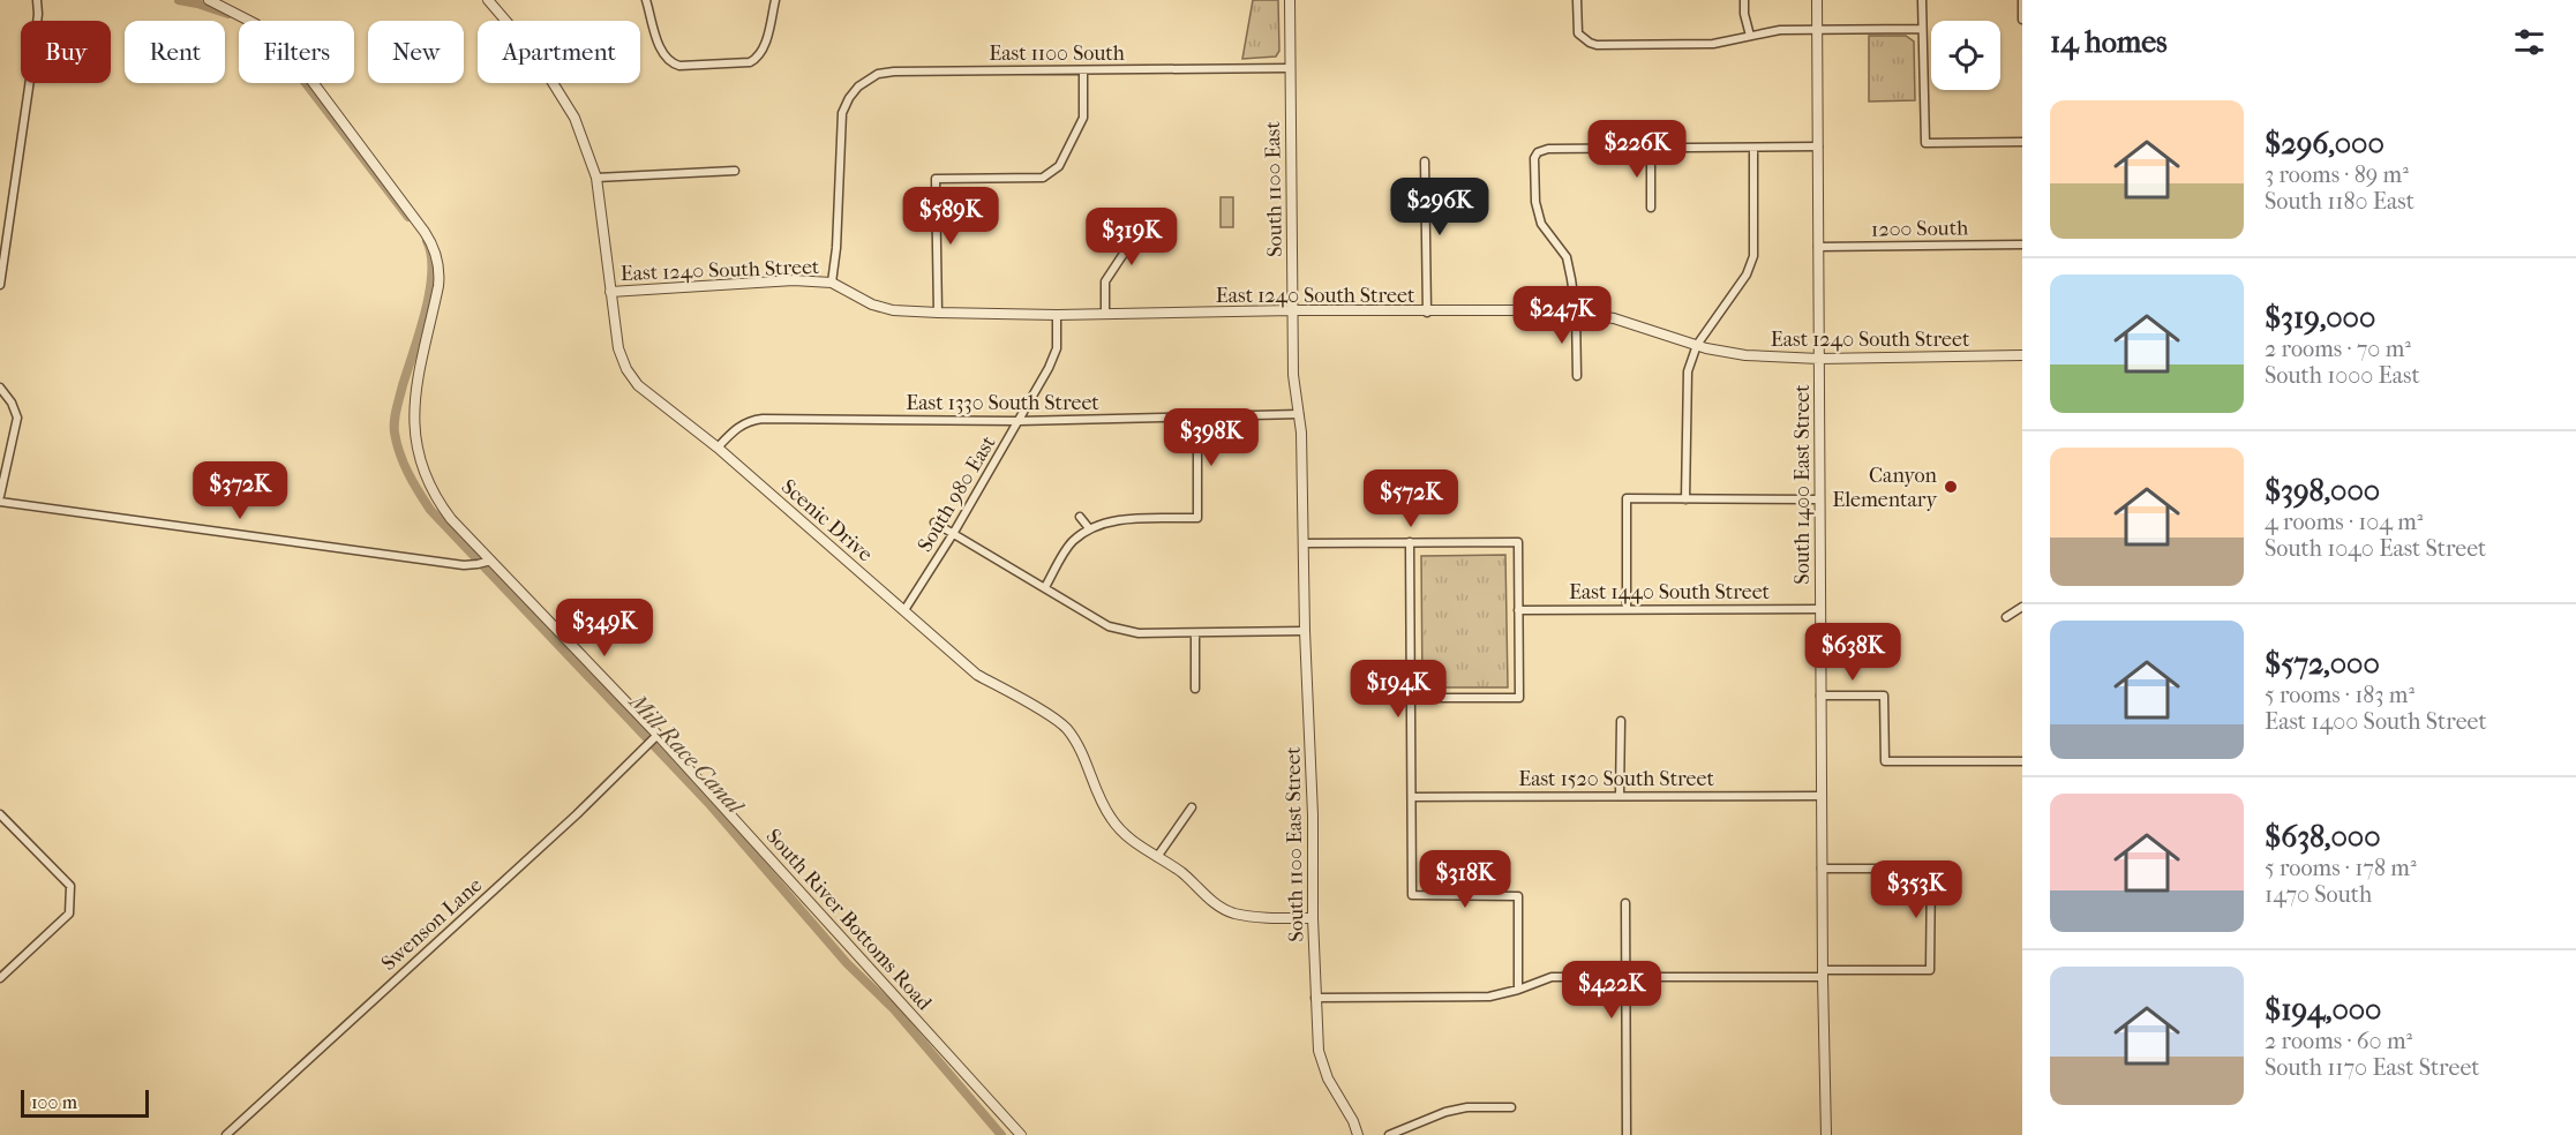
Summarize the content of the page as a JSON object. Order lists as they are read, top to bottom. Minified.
{"streets":{"street":["East 1100 South","South 1100 East","1200 South","East 1240 South Street","East 1330 South Street","South 1400 East Street","South 980 East","Scenic Drive","East 1440 South Street","East 1520 South Street","South 1100 East Street","South River Bottoms Road","Swenson Lane"]},"crossings":[["East 1100 South","South 1100 East"],["East 1100 South","East 1240 South Street"],["South 1100 East","East 1240 South Street"],["South 1100 East","East 1330 South Street"],["South 1100 East","South 1100 East Street"],["1200 South","South 1400 East Street"],["East 1240 South Street","South 1400 East Street"],["East 1240 South Street","South 980 East"],["East 1240 South Street","Scenic Drive"],["East 1330 South Street","South 980 East"],["East 1330 South Street","Scenic Drive"],["South 1400 East Street","East 1440 South Street"],["South 1400 East Street","East 1520 South Street"],["South 980 East","Scenic Drive"],["Scenic Drive","South 1100 East Street"],["South River Bottoms Road","Swenson Lane"]],"water":["Mill Race Canal"],"places":["Canyon Elementary"],"scale_bar":"100 m","page":{"heading":"14 homes","chip":["Buy","Rent","Filters","New","Apartment"],"list":[{"name":"$296,000","note":"3 rooms · 89 m² · South 1180 East"},{"name":"$319,000","note":"2 rooms · 70 m² · South 1000 East"},{"name":"$398,000","note":"4 rooms · 104 m² · South 1040 East Street"},{"name":"$572,000","note":"5 rooms · 183 m² · East 1400 South Street"},{"name":"$638,000","note":"5 rooms · 178 m² · 1470 South"},{"name":"$194,000","note":"2 rooms · 60 m² · South 1170 East Street"}],"price":["$226K","$296K","$589K","$319K","$247K","$398K","$372K","$572K","$349K","$638K","$194K","$318K","$353K","$422K"],"scale":"100 m"}}
